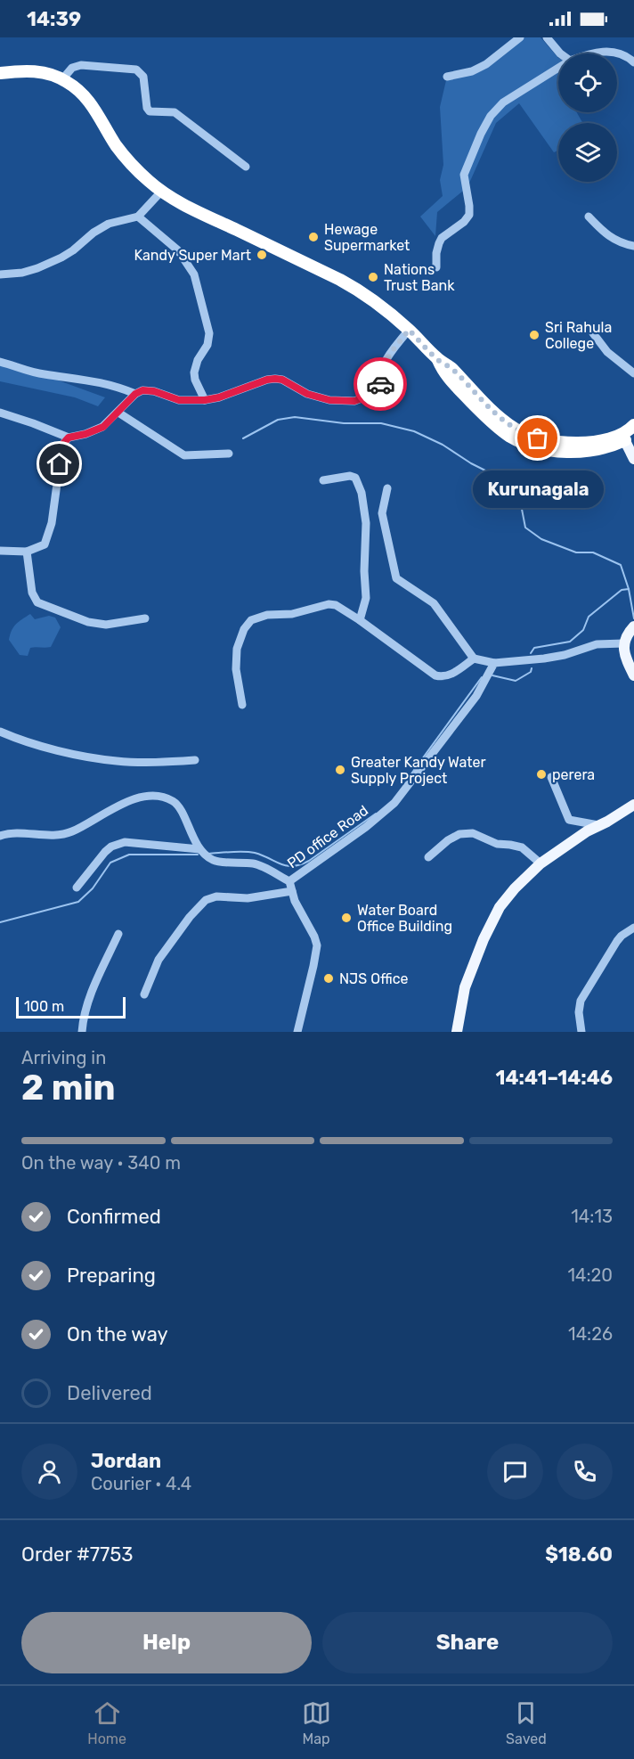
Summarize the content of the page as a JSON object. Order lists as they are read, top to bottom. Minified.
{"streets":{"street":["PD office Road"]},"places":["Hewage Supermarket","Kandy Super Mart","Nations Trust Bank","Sri Rahula College","Kurunagala","Greater Kandy Water Supply Project","perera","Water Board Office Building","NJS Office"],"scale_bar":"100 m","page":{"status":"14:39","bubble":"Kurunagala","scale":"100 m","heading":["2 min","Arriving in","14:41–14:46"],"panel":["Jordan","Courier · 4.4","Order #7753","$18.60"],"bar":"On the way · 340 m","list":[["Confirmed","14:13"],["Preparing","14:20"],["On the way","14:26"],"Delivered"],"buttons":["Help","Share"],"tabs":["Home","Map","Saved"]}}
